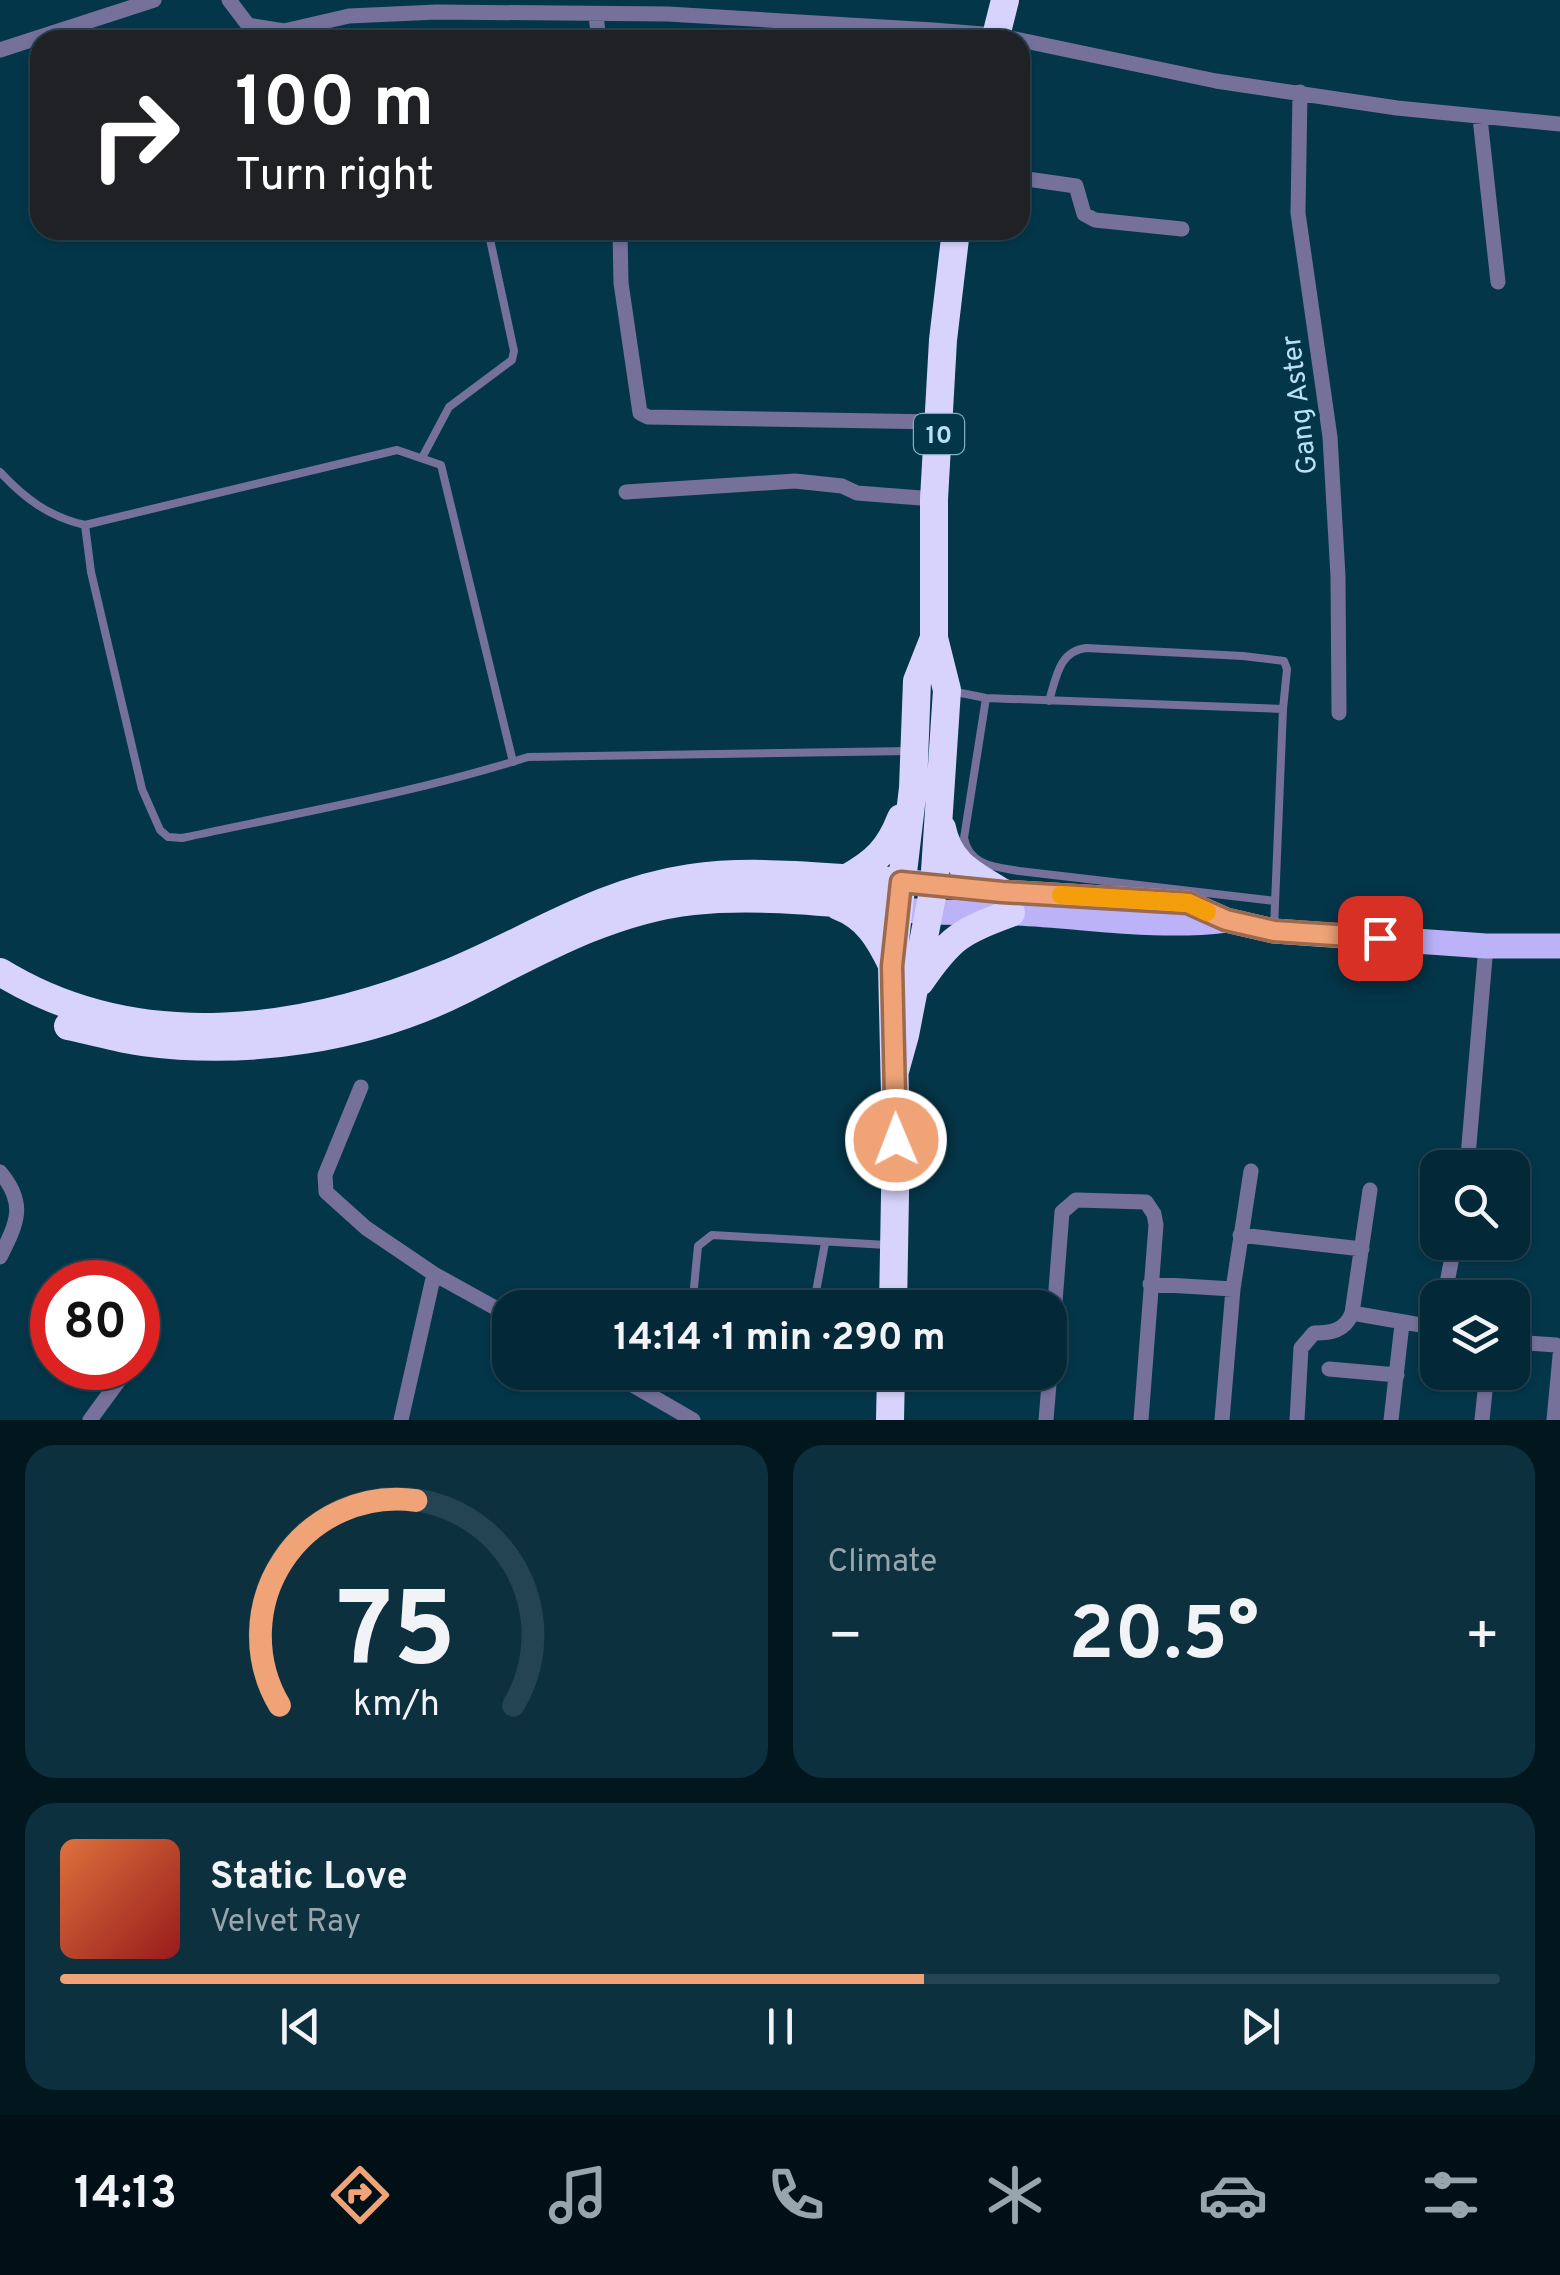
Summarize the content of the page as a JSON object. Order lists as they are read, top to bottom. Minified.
{"streets":{"highway":["10"],"street":["Gang Aster"]},"page":{"turn":["100 m","Turn right"],"limit":"80","trip":"14:14 · 1 min · 290 m","tile":"Climate","heat":["−","20.5°","+"],"song":["Static Love","Velvet Ray"],"tabs":"14:13","gauge":["75","km/h"]}}
